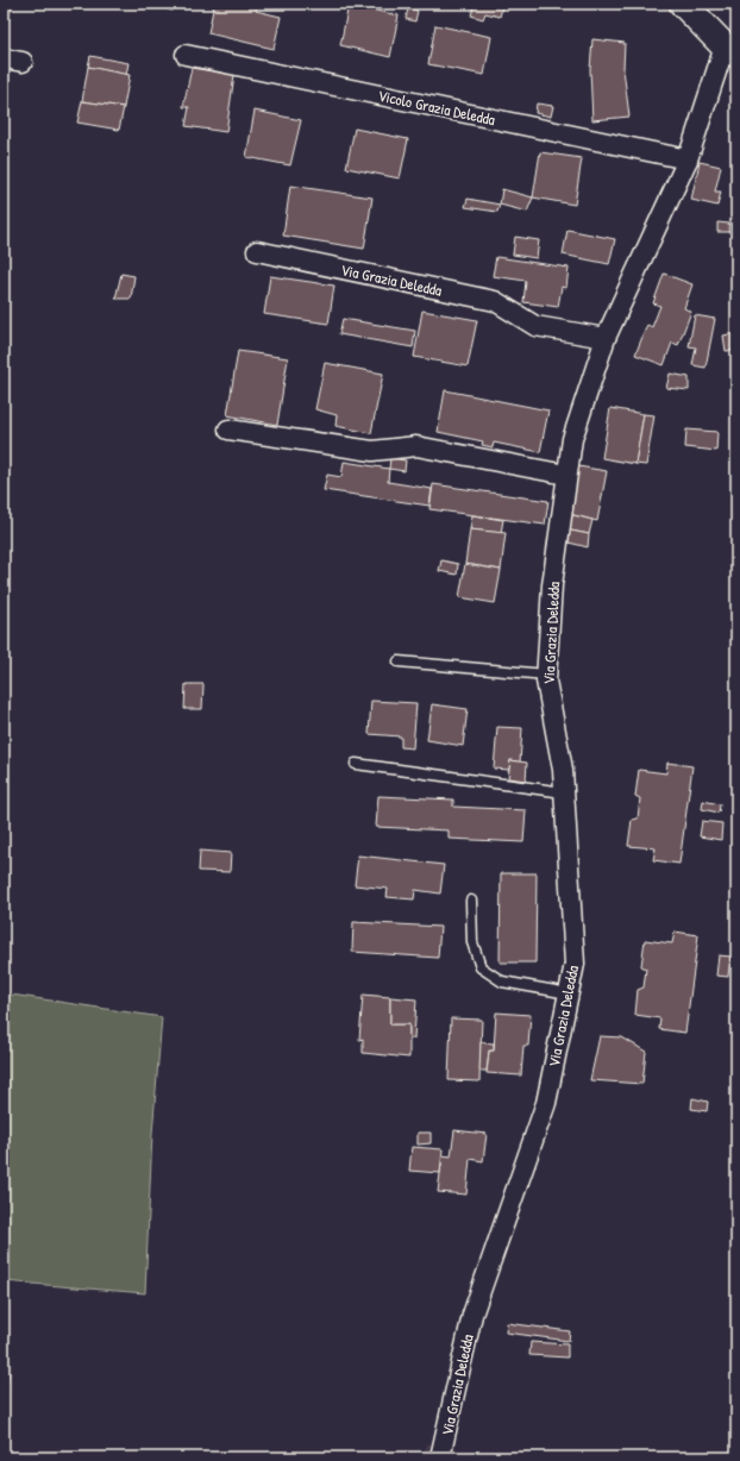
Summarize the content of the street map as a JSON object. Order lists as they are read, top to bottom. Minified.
{"streets":{"street":["Vicolo Grazia Deledda","Via Grazia Deledda"]},"crossings":[["Vicolo Grazia Deledda","Via Grazia Deledda"]]}
